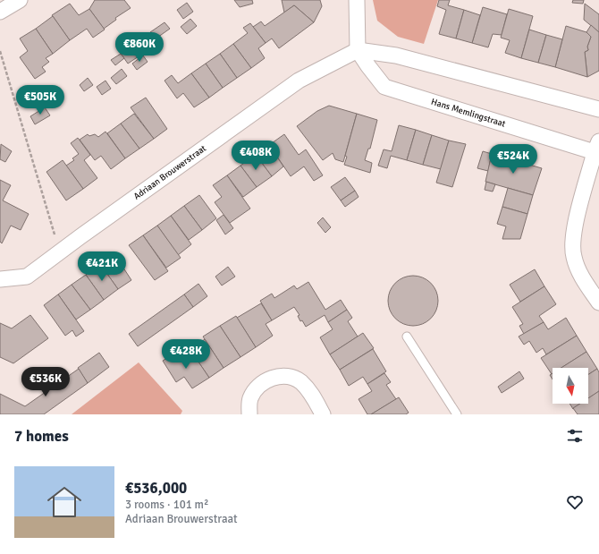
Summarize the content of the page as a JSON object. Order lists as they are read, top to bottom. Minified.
{"streets":{"street":["Hans Memlingstraat","Adriaan Brouwerstraat"]},"crossings":[["Hans Memlingstraat","Adriaan Brouwerstraat"]],"north":"bottom","page":{"price":["€860K","€505K","€408K","€524K","€421K","€428K","€536K"],"heading":"7 homes","list":[{"name":"€536,000","note":"3 rooms · 101 m² · Adriaan Brouwerstraat"}]}}
